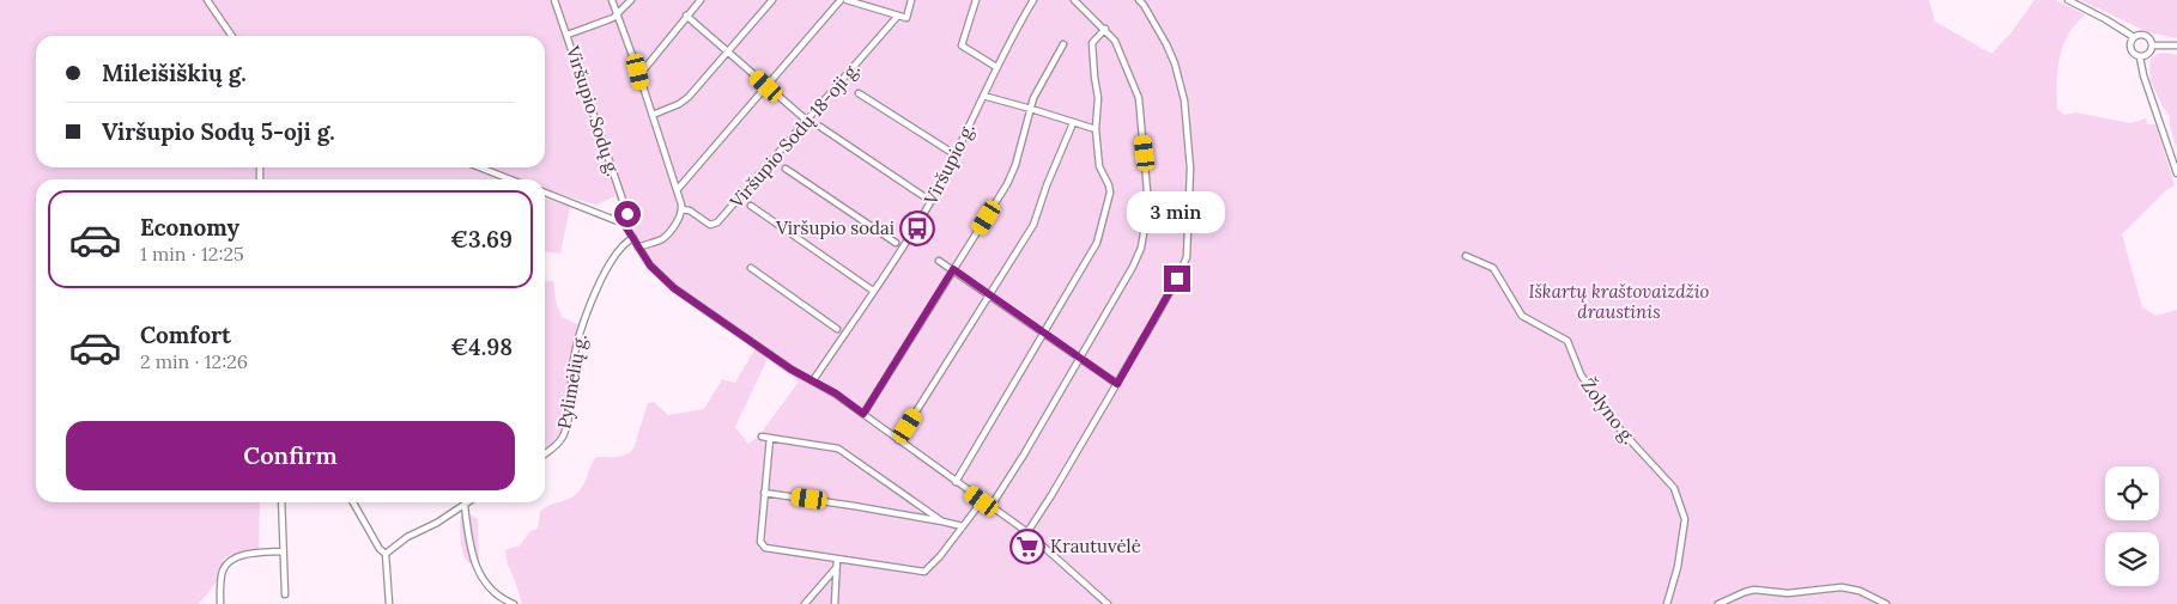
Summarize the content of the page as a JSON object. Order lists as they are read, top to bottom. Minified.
{"streets":{"street":["Viršupio Sodų g.","Viršupio Sodų 18-oji g.","Viršupio g.","Pylimėlių g.","Žolyno g."]},"parks":["Iškartų kraštovaizdžio draustinis"],"places":{"bus stop":["Viršupio sodai"],"supermarket":["Krautuvėlė"]},"page":{"banner":["Mileišiškių g.","Viršupio Sodų 5-oji g."],"list":[{"name":"Economy","note":"1 min · 12:25","value":"€3.69"},{"name":"Comfort","note":"2 min · 12:26","value":"€4.98"}],"bubble":"3 min","buttons":"Confirm"}}
